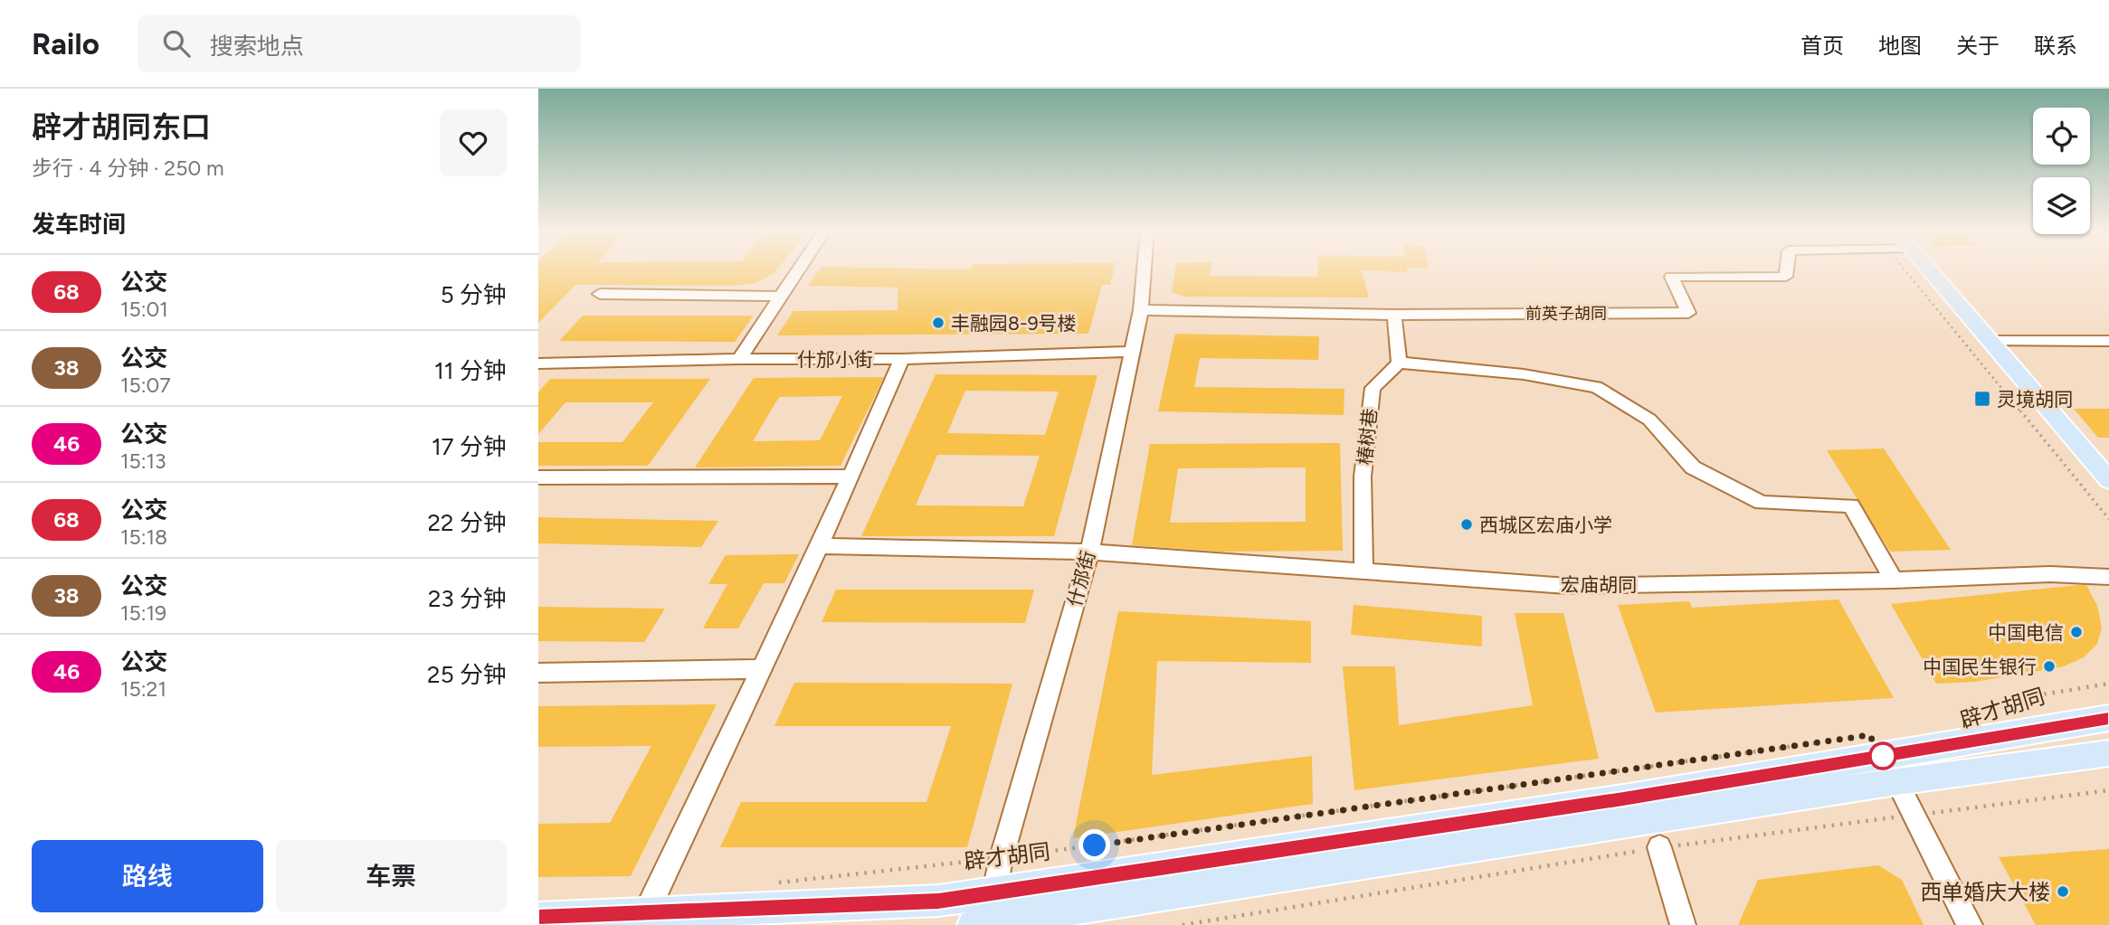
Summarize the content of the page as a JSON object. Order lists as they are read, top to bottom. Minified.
{"streets":{"main road":["辟才胡同"],"street":["前英子胡同","什邡小街","椿树巷","什邡街","宏庙胡同"]},"crossings":[["前英子胡同","什邡街"],["什邡小街","什邡街"],["椿树巷","宏庙胡同"],["什邡街","宏庙胡同"],["什邡街","辟才胡同"]],"places":{"other":["丰融园8-9号楼","西城区宏庙小学","中国电信","中国民生银行","西单婚庆大楼"],"transit":["灵境胡同"]},"lines":["bus line 68"],"page":{"header":"Railo","search":"搜索地点","nav":["首页","地图","关于","联系"],"heading":[["辟才胡同东口","步行 · 4 分钟 · 250 m"],"发车时间"],"list":[{"mark":"68","name":"公交","note":"15:01","value":"5 分钟"},{"mark":"38","name":"公交","note":"15:07","value":"11 分钟"},{"mark":"46","name":"公交","note":"15:13","value":"17 分钟"},{"mark":"68","name":"公交","note":"15:18","value":"22 分钟"},{"mark":"38","name":"公交","note":"15:19","value":"23 分钟"},{"mark":"46","name":"公交","note":"15:21","value":"25 分钟"}],"buttons":["路线","车票"]}}
